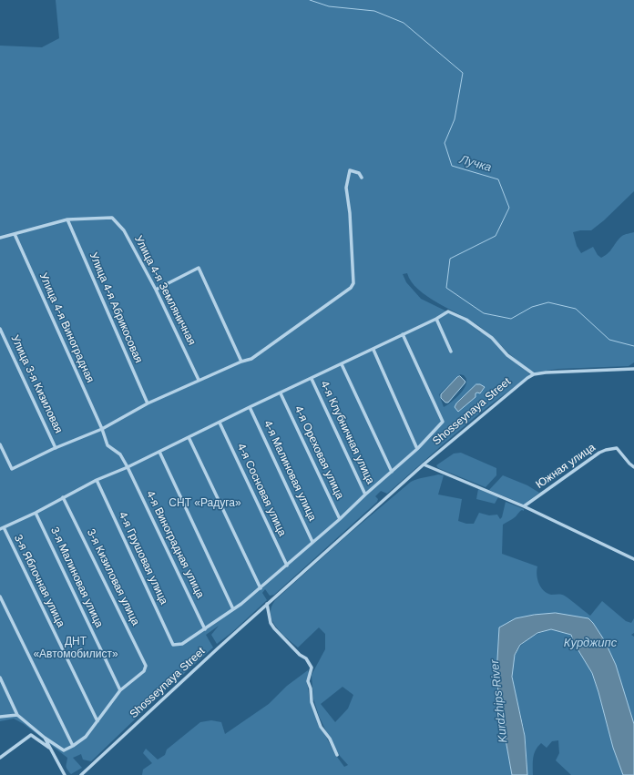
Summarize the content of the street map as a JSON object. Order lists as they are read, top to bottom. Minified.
{"streets":{"street":["Улица 4-я Земляничная","Улица 4-я Абрикосовая","Улица 4-я Виноградная","Улица 3-я Кизиловая","Shosseynaya Street","4-я Клубничная улица","4-я Ореховая улица","Южная улица","4-я Малиновая улица","4-я Сосновая улица","4-я Виноградная улица","4-я Грушовая улица","3-я Малиновая улица","3-я Кизиловая улица","3-я Яблочная улица"]},"crossings":[["Улица 4-я Земляничная","Улица 4-я Абрикосовая"],["Улица 4-я Земляничная","Улица 4-я Виноградная"],["Улица 4-я Виноградная","4-я Виноградная улица"],["4-я Виноградная улица","4-я Грушовая улица"],["3-я Малиновая улица","3-я Кизиловая улица"]],"water":["Лучка","Курджипс","Kurdzhips River"],"parks":["СНТ «Радуга»","ДНТ «Автомобилист»"]}
